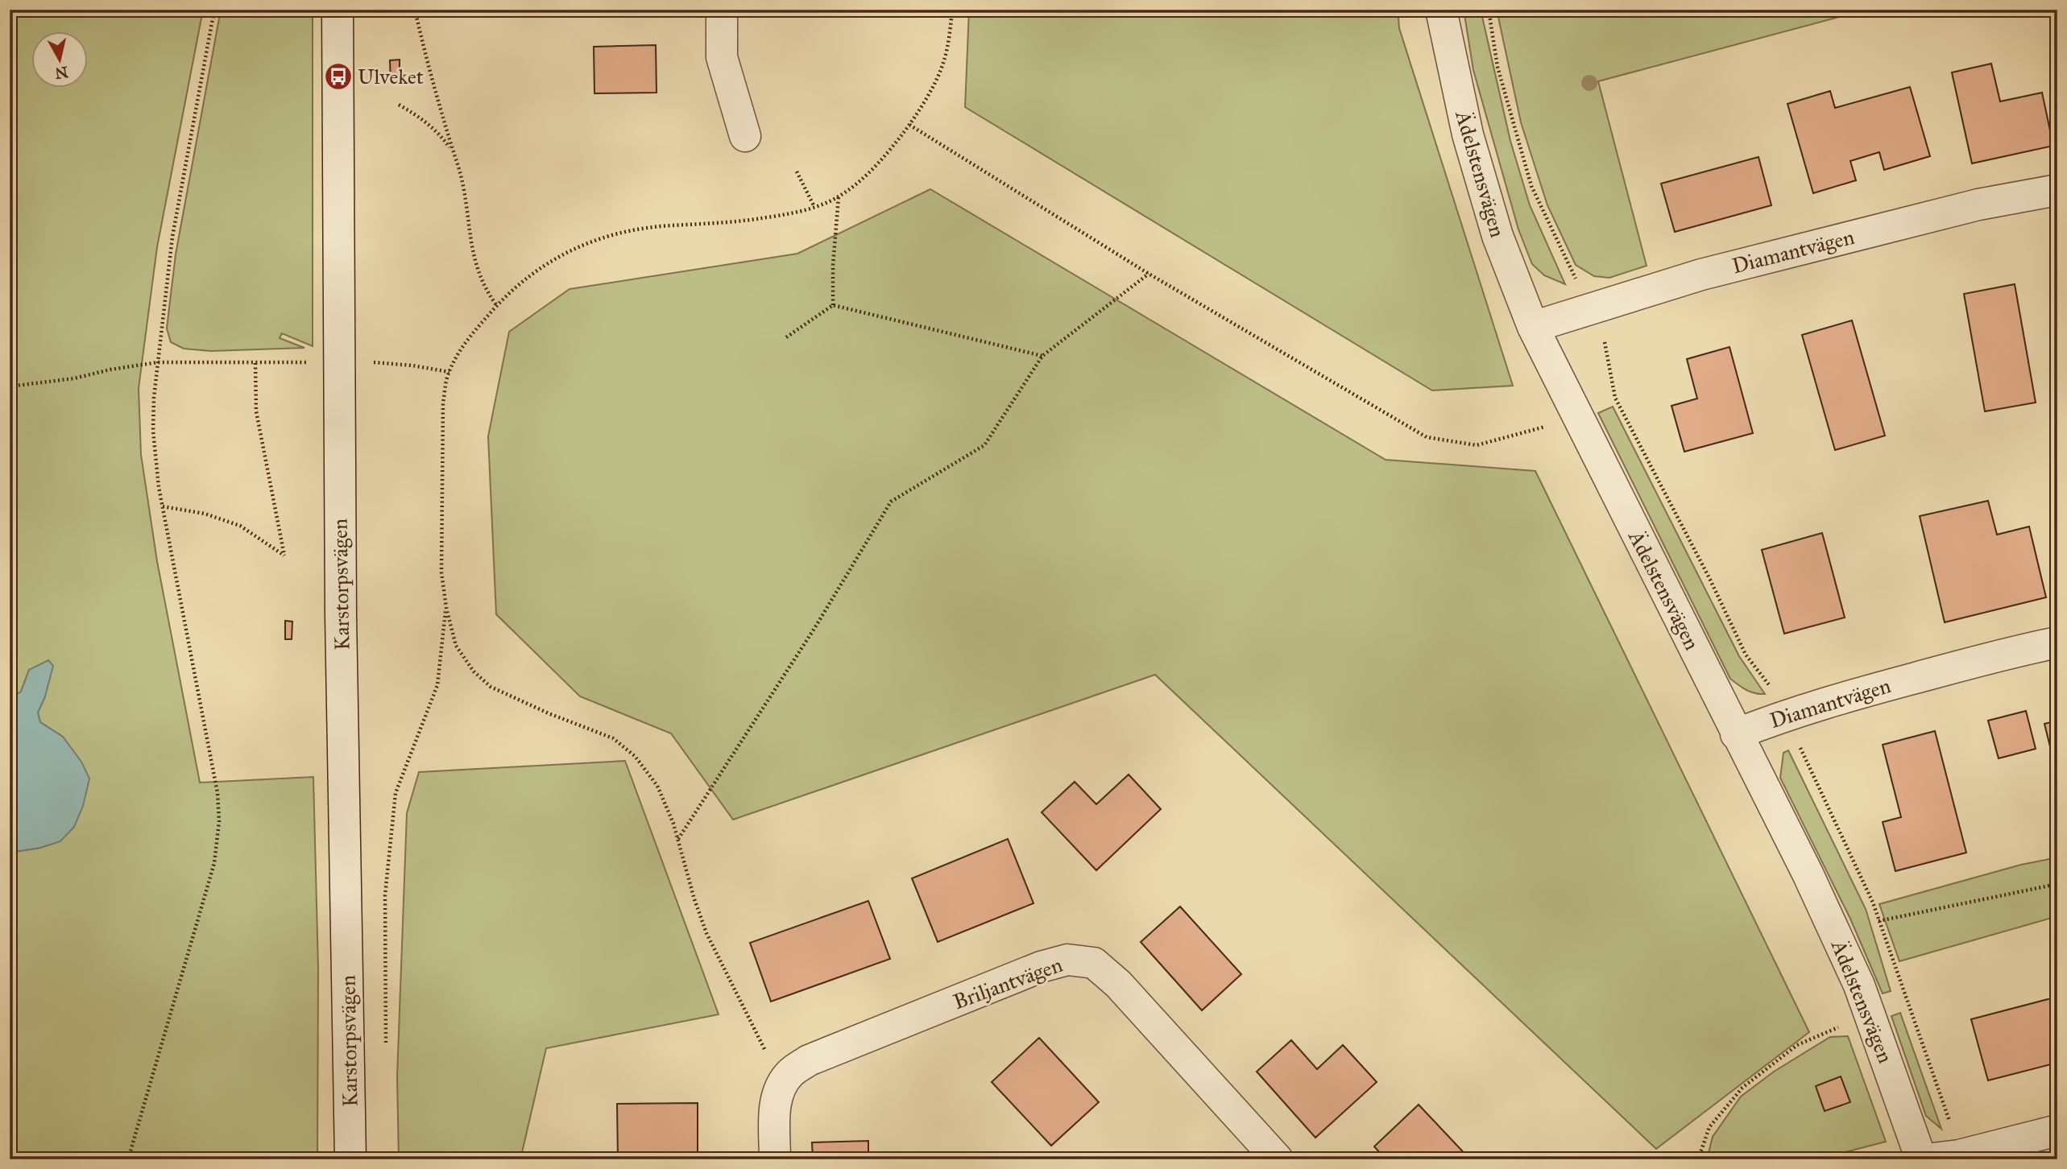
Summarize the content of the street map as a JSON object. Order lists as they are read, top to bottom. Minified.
{"streets":{"street":["Ädelstensvägen","Diamantvägen","Karstorpsvägen","Briljantvägen"]},"crossings":[["Ädelstensvägen","Diamantvägen"]],"places":{"bus stop":["Ulveket"]},"north":"bottom"}
